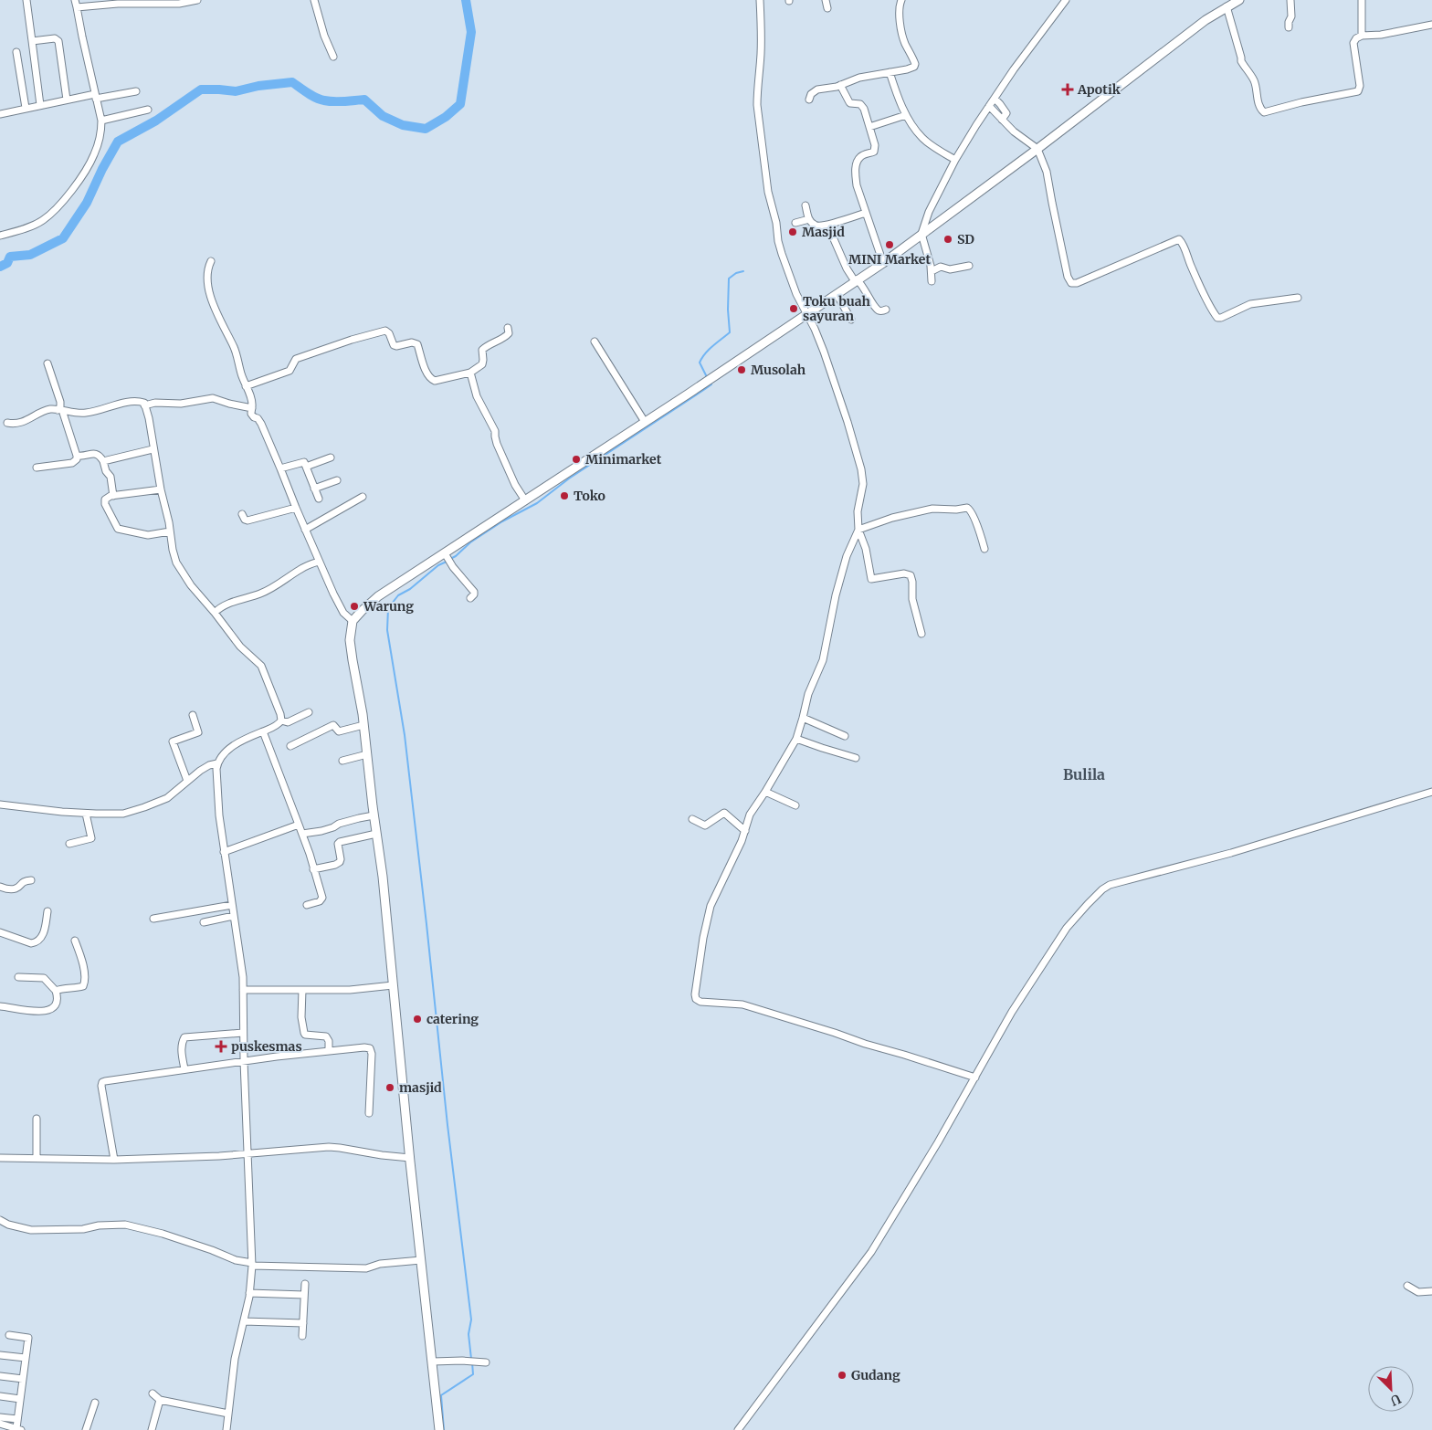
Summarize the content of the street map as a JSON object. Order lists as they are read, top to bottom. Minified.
{"districts":["Bulila"],"places":{"health":["Apotik","puskesmas"],"other":["Masjid","SD","MINI Market","Toku buah sayuran","Musolah","Minimarket","Toko","Warung","catering","masjid","Gudang"]},"north":"bottom right"}
